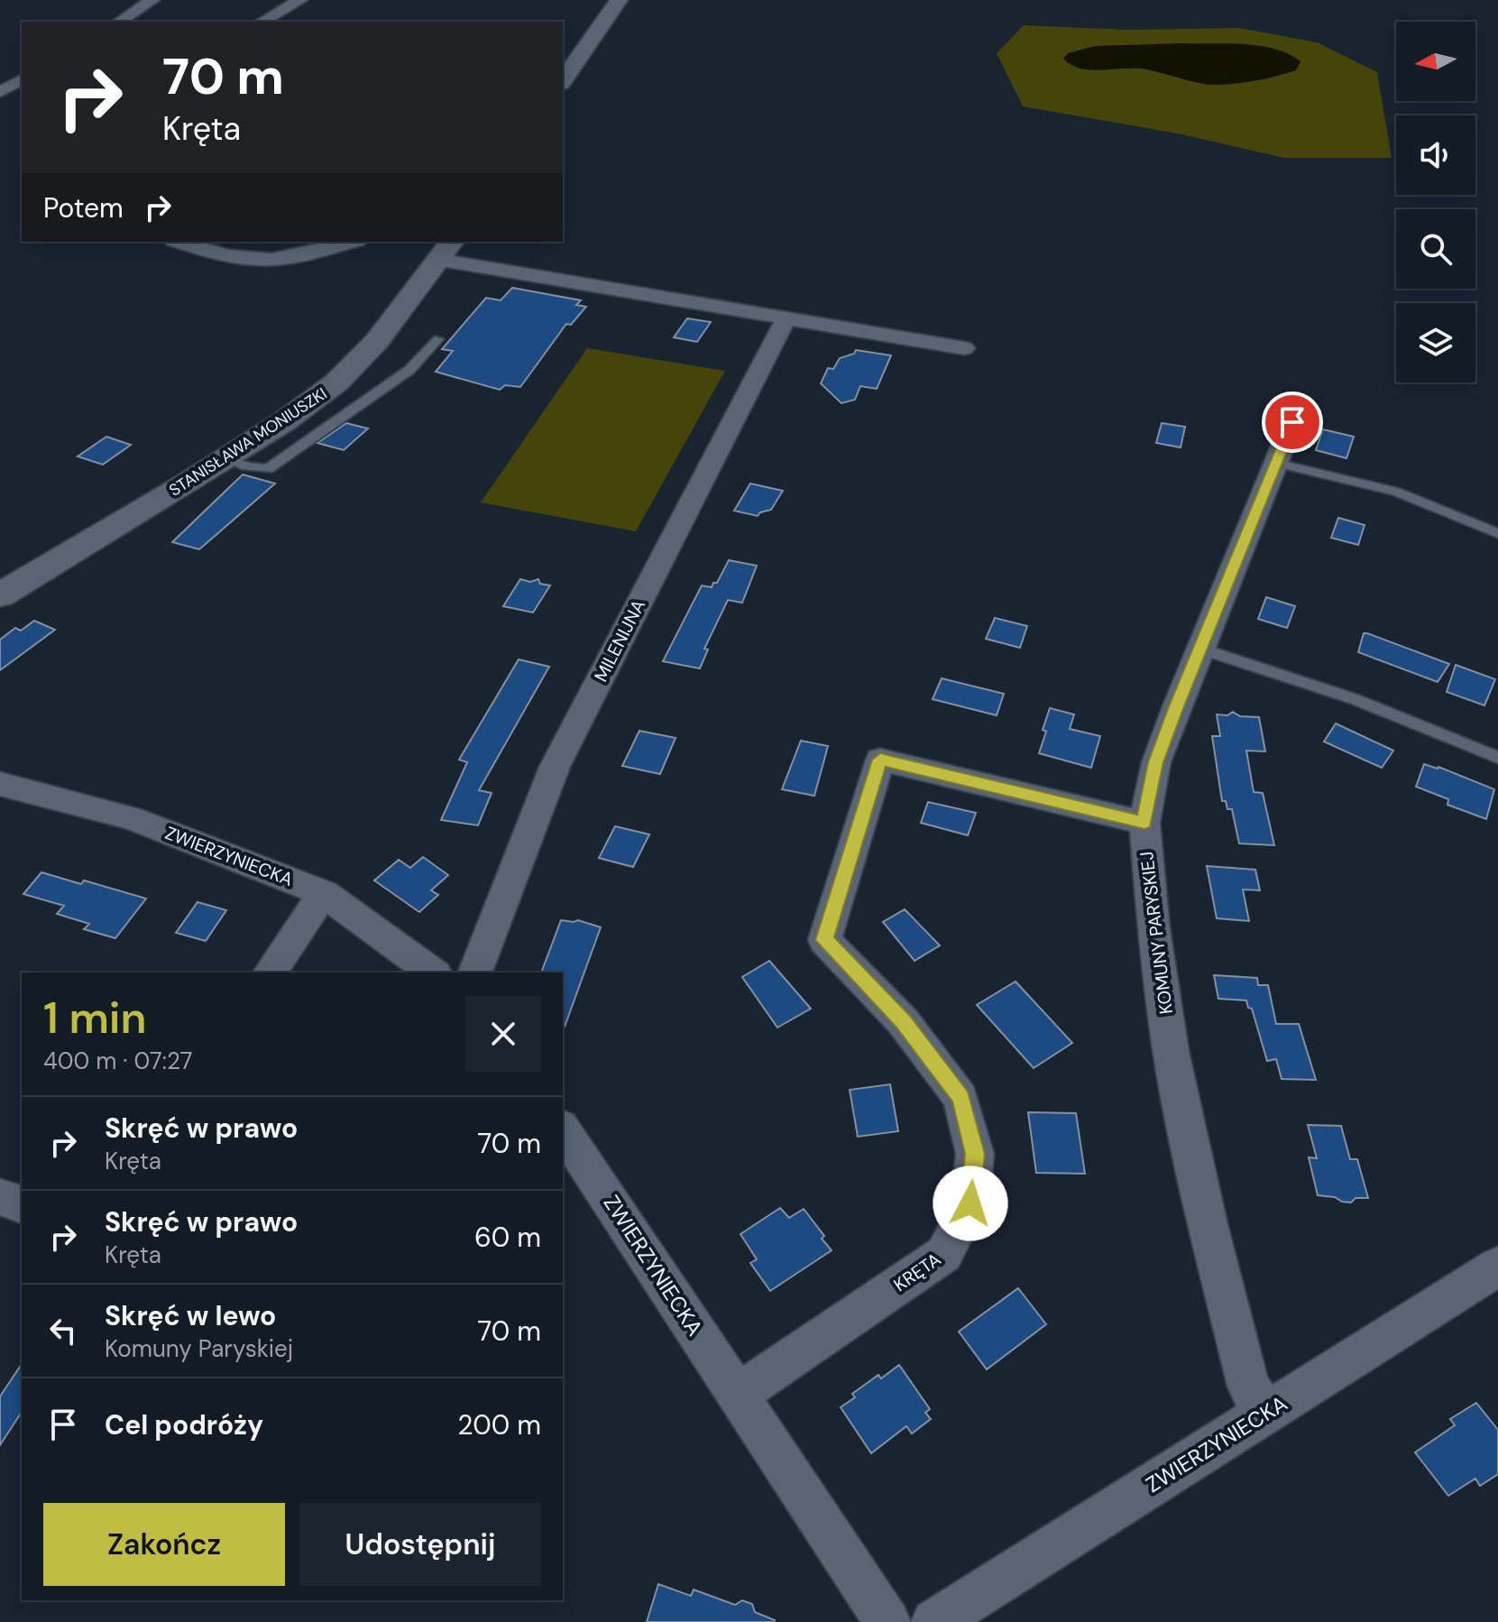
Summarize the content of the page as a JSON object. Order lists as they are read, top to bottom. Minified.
{"streets":{"main road":["STANISŁAWA MONIUSZKI"],"street":["MILENIJNA","ZWIERZYNIECKA","KOMUNY PARYSKIEJ","KRĘTA"]},"crossings":[["ZWIERZYNIECKA","KOMUNY PARYSKIEJ"],["ZWIERZYNIECKA","KRĘTA"],["KOMUNY PARYSKIEJ","KRĘTA"]],"north":"left","page":{"turn":["70 m","Kręta"],"then":"Potem","heading":["1 min","400 m · 07:27"],"list":[{"name":"Skręć w prawo","note":"Kręta","value":"70 m"},{"name":"Skręć w prawo","note":"Kręta","value":"60 m"},{"name":"Skręć w lewo","note":"Komuny Paryskiej","value":"70 m"},{"name":"Cel podróży","value":"200 m"}],"buttons":["Zakończ","Udostępnij"]}}
